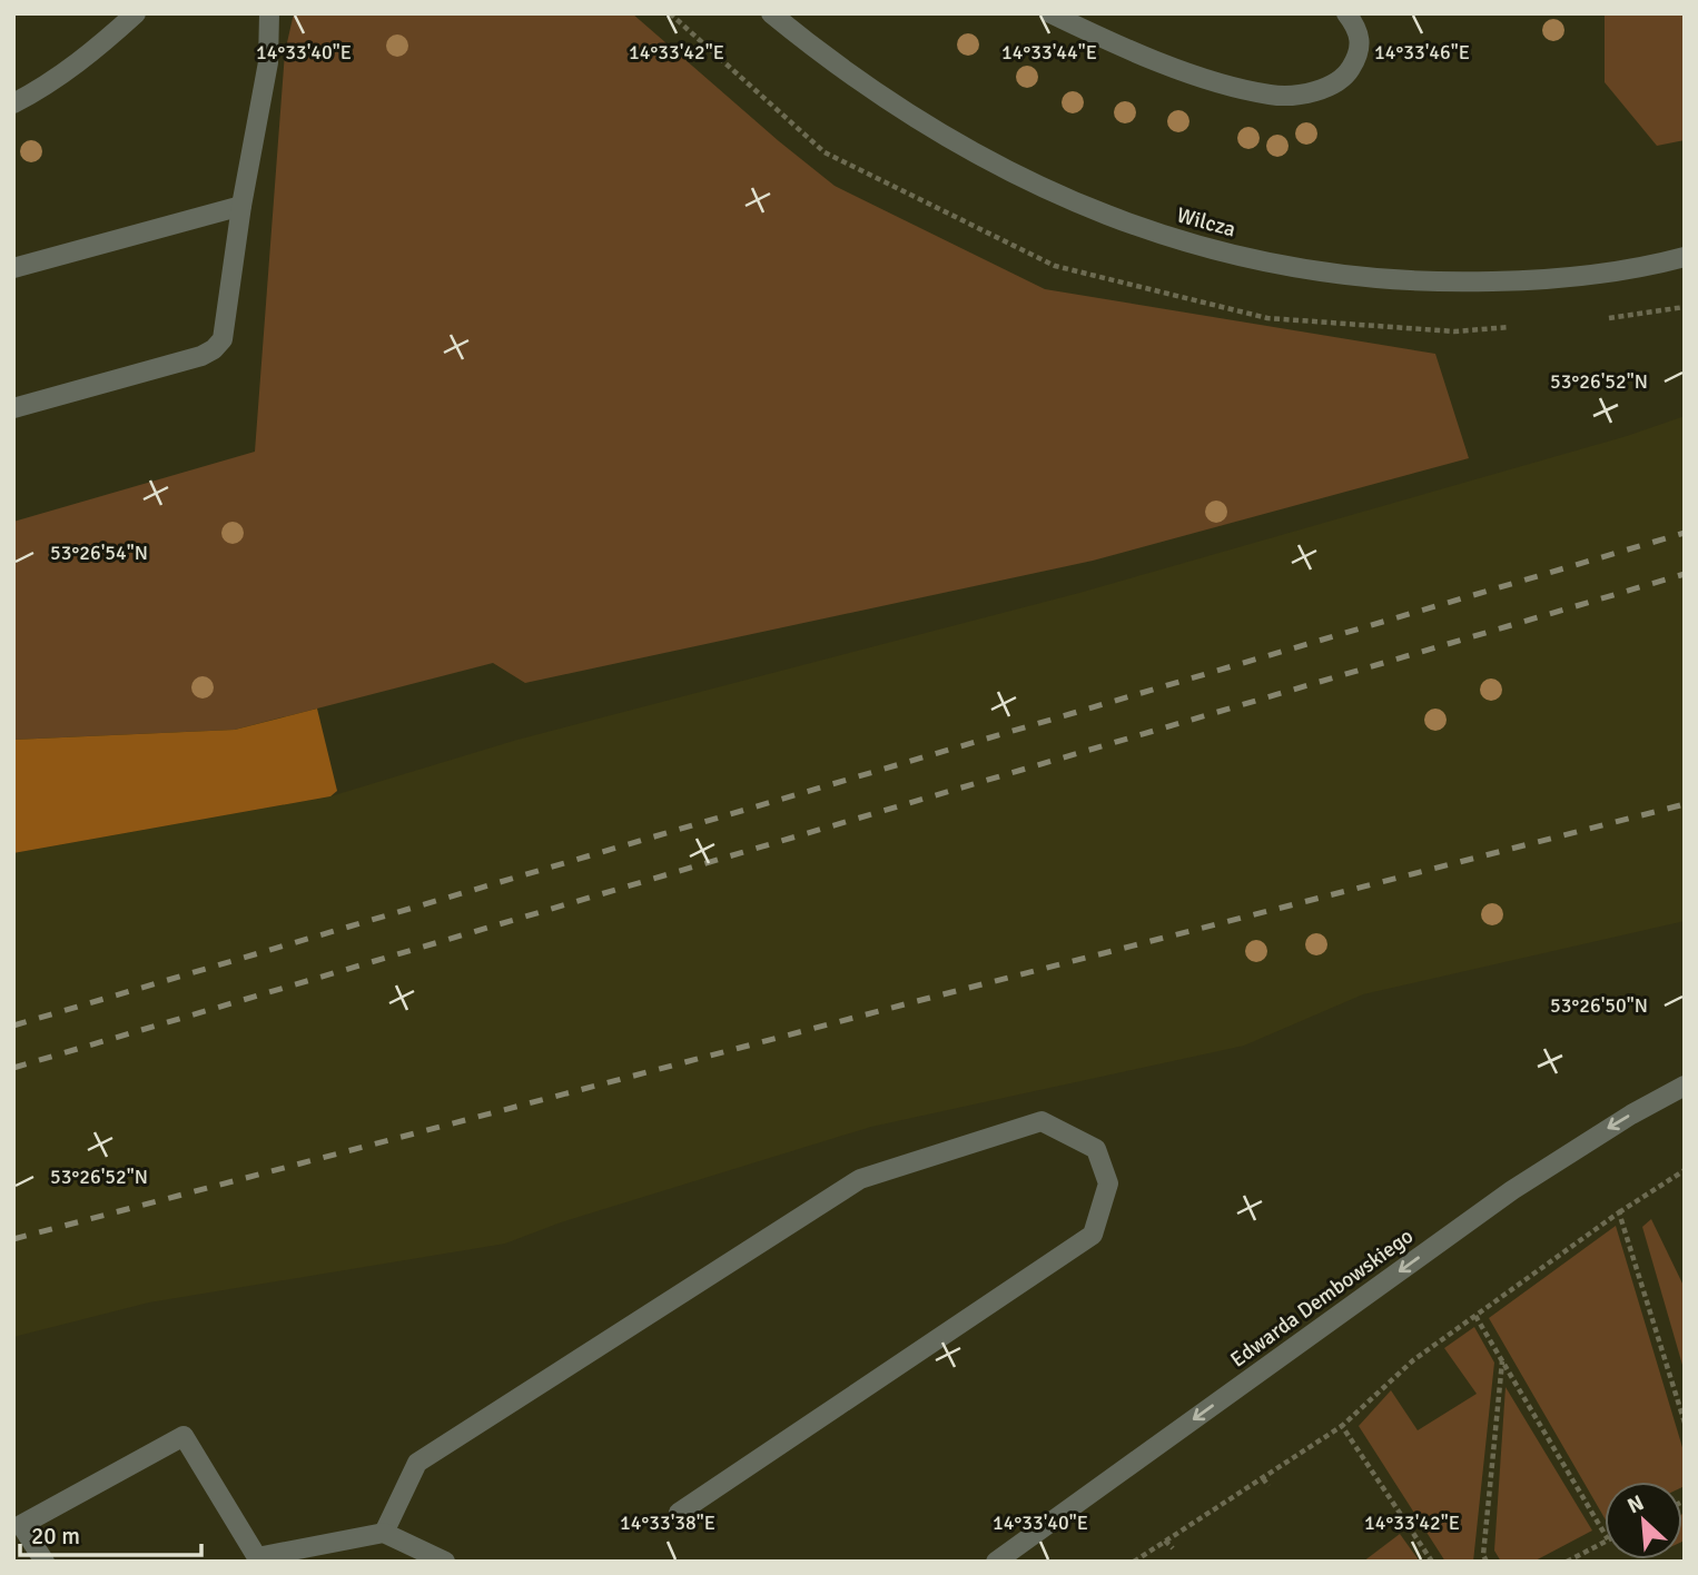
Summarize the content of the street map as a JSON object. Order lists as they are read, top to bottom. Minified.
{"streets":{"street":["Wilcza","Edwarda Dembowskiego"]},"one_way":["Edwarda Dembowskiego"],"scale_bar":"20 m","north":"top left","coordinates":["14°33'40\"E","14°33'42\"E","14°33'44\"E","14°33'46\"E","53°26'52\"N","53°26'54\"N","53°26'50\"N","14°33'38\"E"]}
